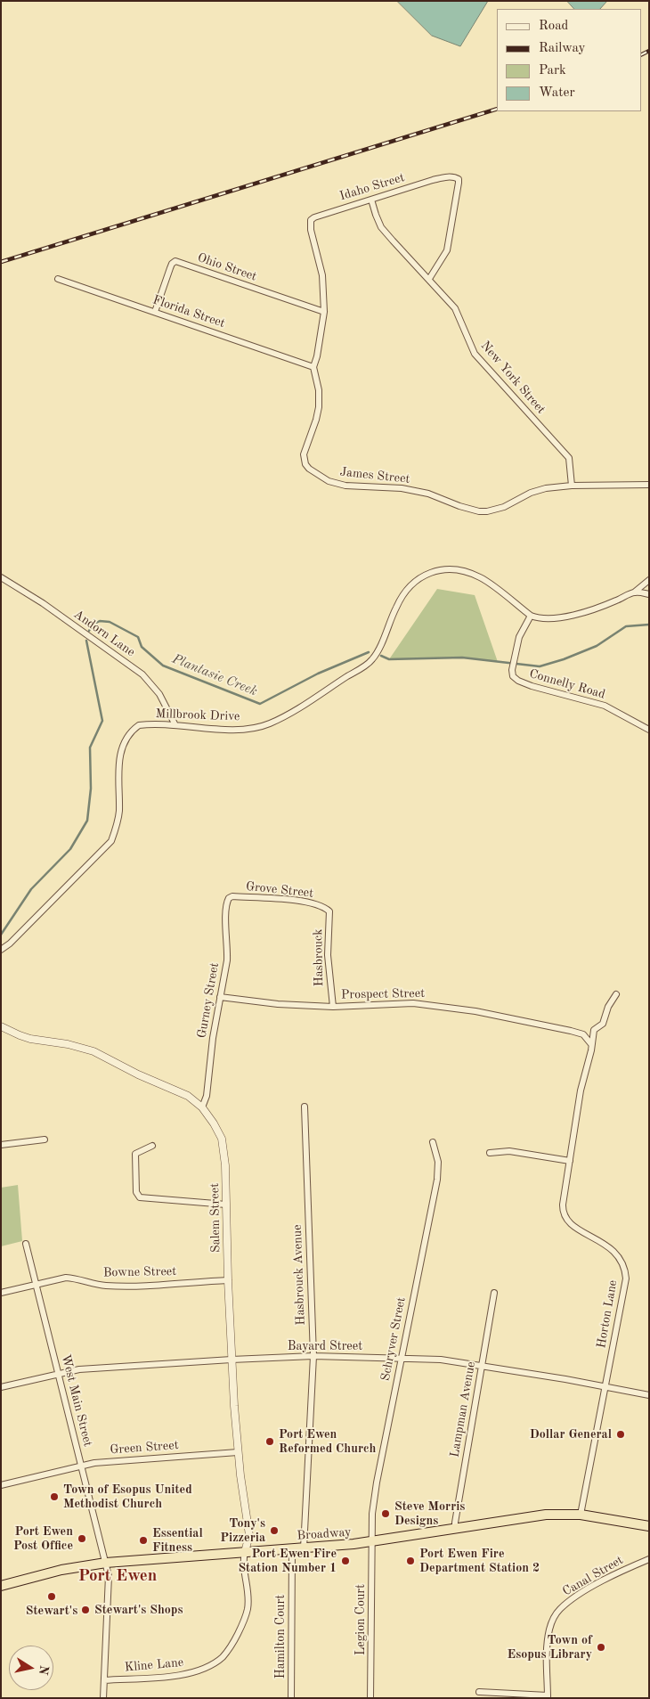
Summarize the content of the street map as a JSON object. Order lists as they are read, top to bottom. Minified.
{"streets":{"highway":["Broadway"],"street":["Idaho Street","Ohio Street","Florida Street","New York Street","James Street","Andorn Lane","Connelly Road","Millbrook Drive","Grove Street","Hasbrouck","Prospect Street","Gurney Street","Salem Street","Bowne Street","Hasbrouck Avenue","Horton Lane","Schryver Street","Bayard Street","West Main Street","Lampman Avenue","Green Street","Canal Street","Legion Court","Hamilton Court","Kline Lane"]},"crossings":[["Idaho Street","New York Street"],["Idaho Street","James Street"],["Ohio Street","Florida Street"],["Ohio Street","James Street"],["Florida Street","James Street"],["New York Street","James Street"],["Andorn Lane","Millbrook Drive"],["Connelly Road","Millbrook Drive"],["Grove Street","Hasbrouck"],["Grove Street","Gurney Street"],["Hasbrouck","Prospect Street"],["Prospect Street","Gurney Street"],["Prospect Street","Horton Lane"],["Gurney Street","Salem Street"],["Salem Street","Bowne Street"],["Salem Street","Bayard Street"],["Salem Street","Green Street"],["Salem Street","Broadway"],["Salem Street","Kline Lane"],["Bowne Street","West Main Street"],["Hasbrouck Avenue","Bayard Street"],["Hasbrouck Avenue","Broadway"],["Horton Lane","Bayard Street"],["Horton Lane","Broadway"],["Schryver Street","Bayard Street"],["Schryver Street","Broadway"],["Schryver Street","Legion Court"],["Bayard Street","West Main Street"],["Bayard Street","Lampman Avenue"],["West Main Street","Green Street"],["West Main Street","Broadway"],["West Main Street","Kline Lane"],["Lampman Avenue","Broadway"],["Broadway","Legion Court"],["Broadway","Hamilton Court"],["Broadway","Kline Lane"]],"districts":["Port Ewen"],"water":["Plantasie Creek"],"places":["Dollar General","Port Ewen Reformed Church","Town of Esopus United Methodist Church","Steve Morris Designs","Tony's Pizzeria","Port Ewen Post Office","Essential Fitness","Port Ewen Fire Station Number 1","Port Ewen Fire Department Station 2","Stewart's","Stewart's Shops","Town of Esopus Library"],"legend":["Road","Railway","Park","Water"],"north":"right"}
